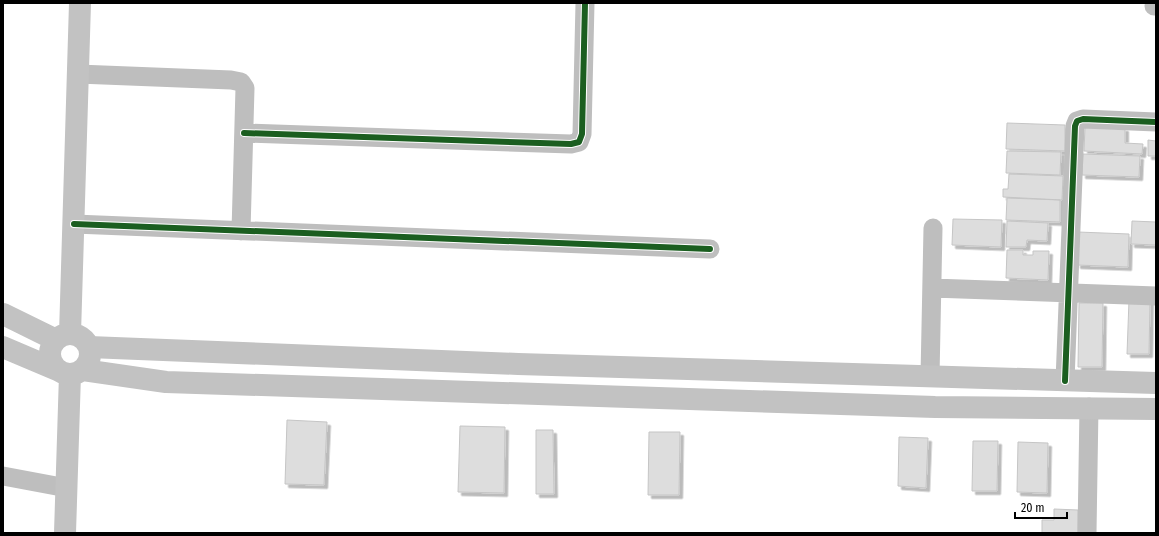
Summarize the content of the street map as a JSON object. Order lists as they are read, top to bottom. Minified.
{"scale_bar":"20 m"}
